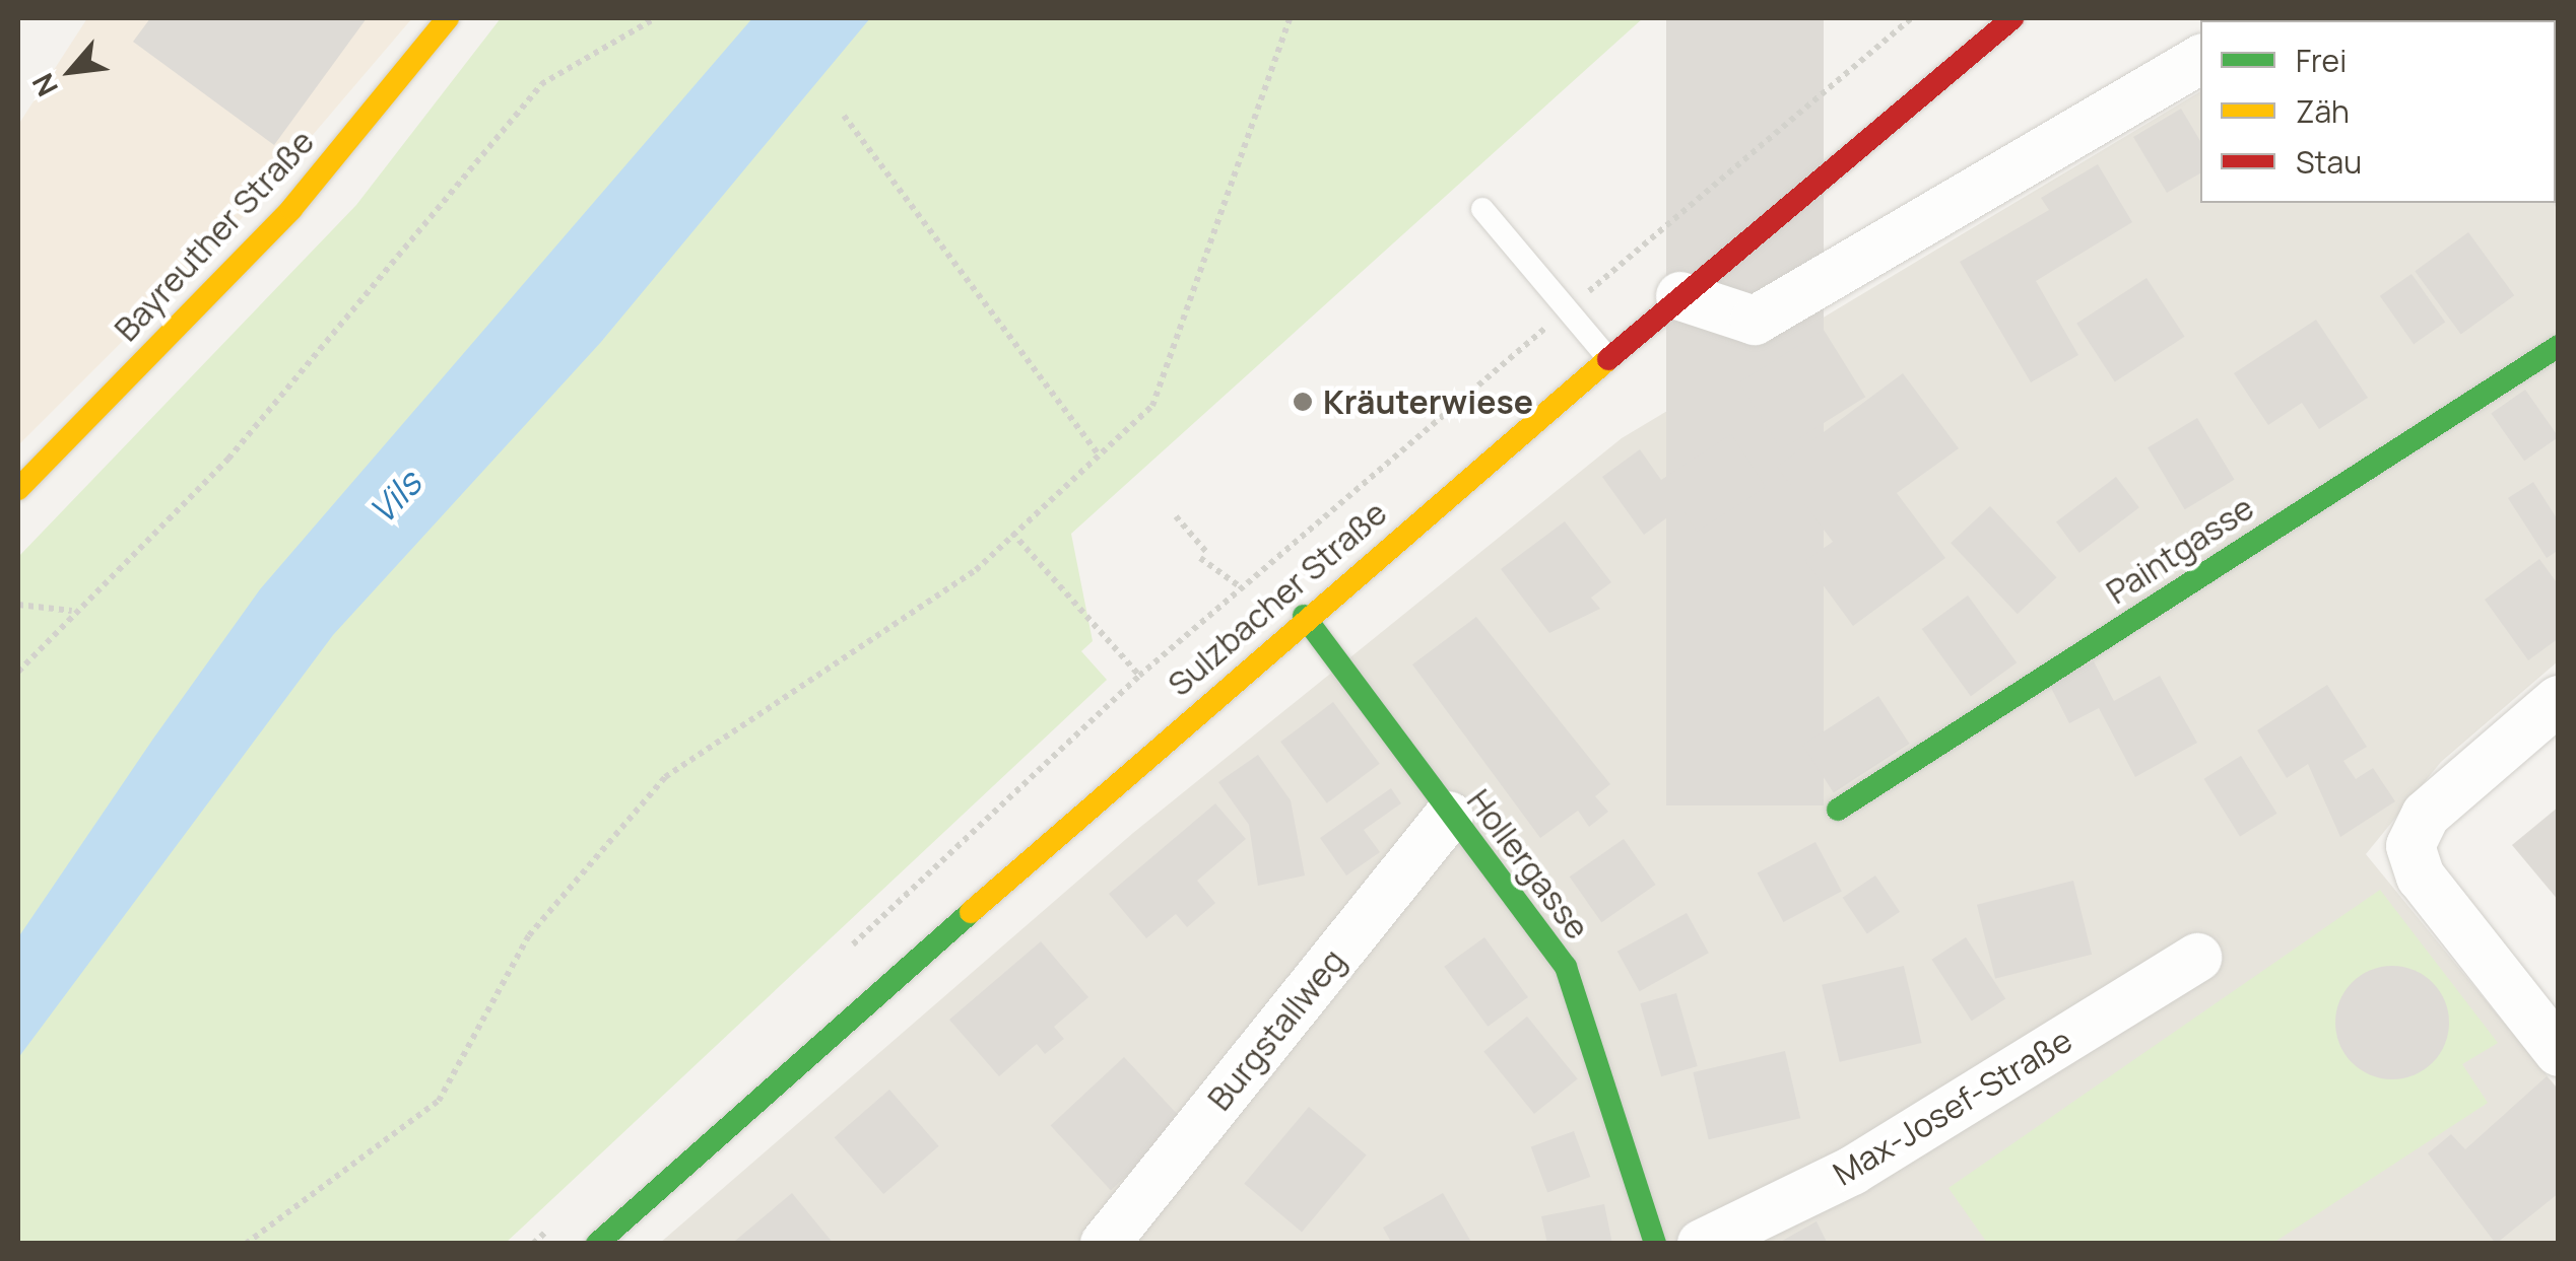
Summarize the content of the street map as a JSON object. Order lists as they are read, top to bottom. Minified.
{"streets":{"street":["Bayreuther Straße","Paintgasse","Sulzbacher Straße","Hollergasse","Burgstallweg","Max-Josef-Straße"]},"crossings":[["Sulzbacher Straße","Hollergasse"],["Hollergasse","Burgstallweg"]],"water":["Vils"],"places":["Kräuterwiese"],"legend":["Frei","Zäh","Stau"],"north":"bottom left"}
